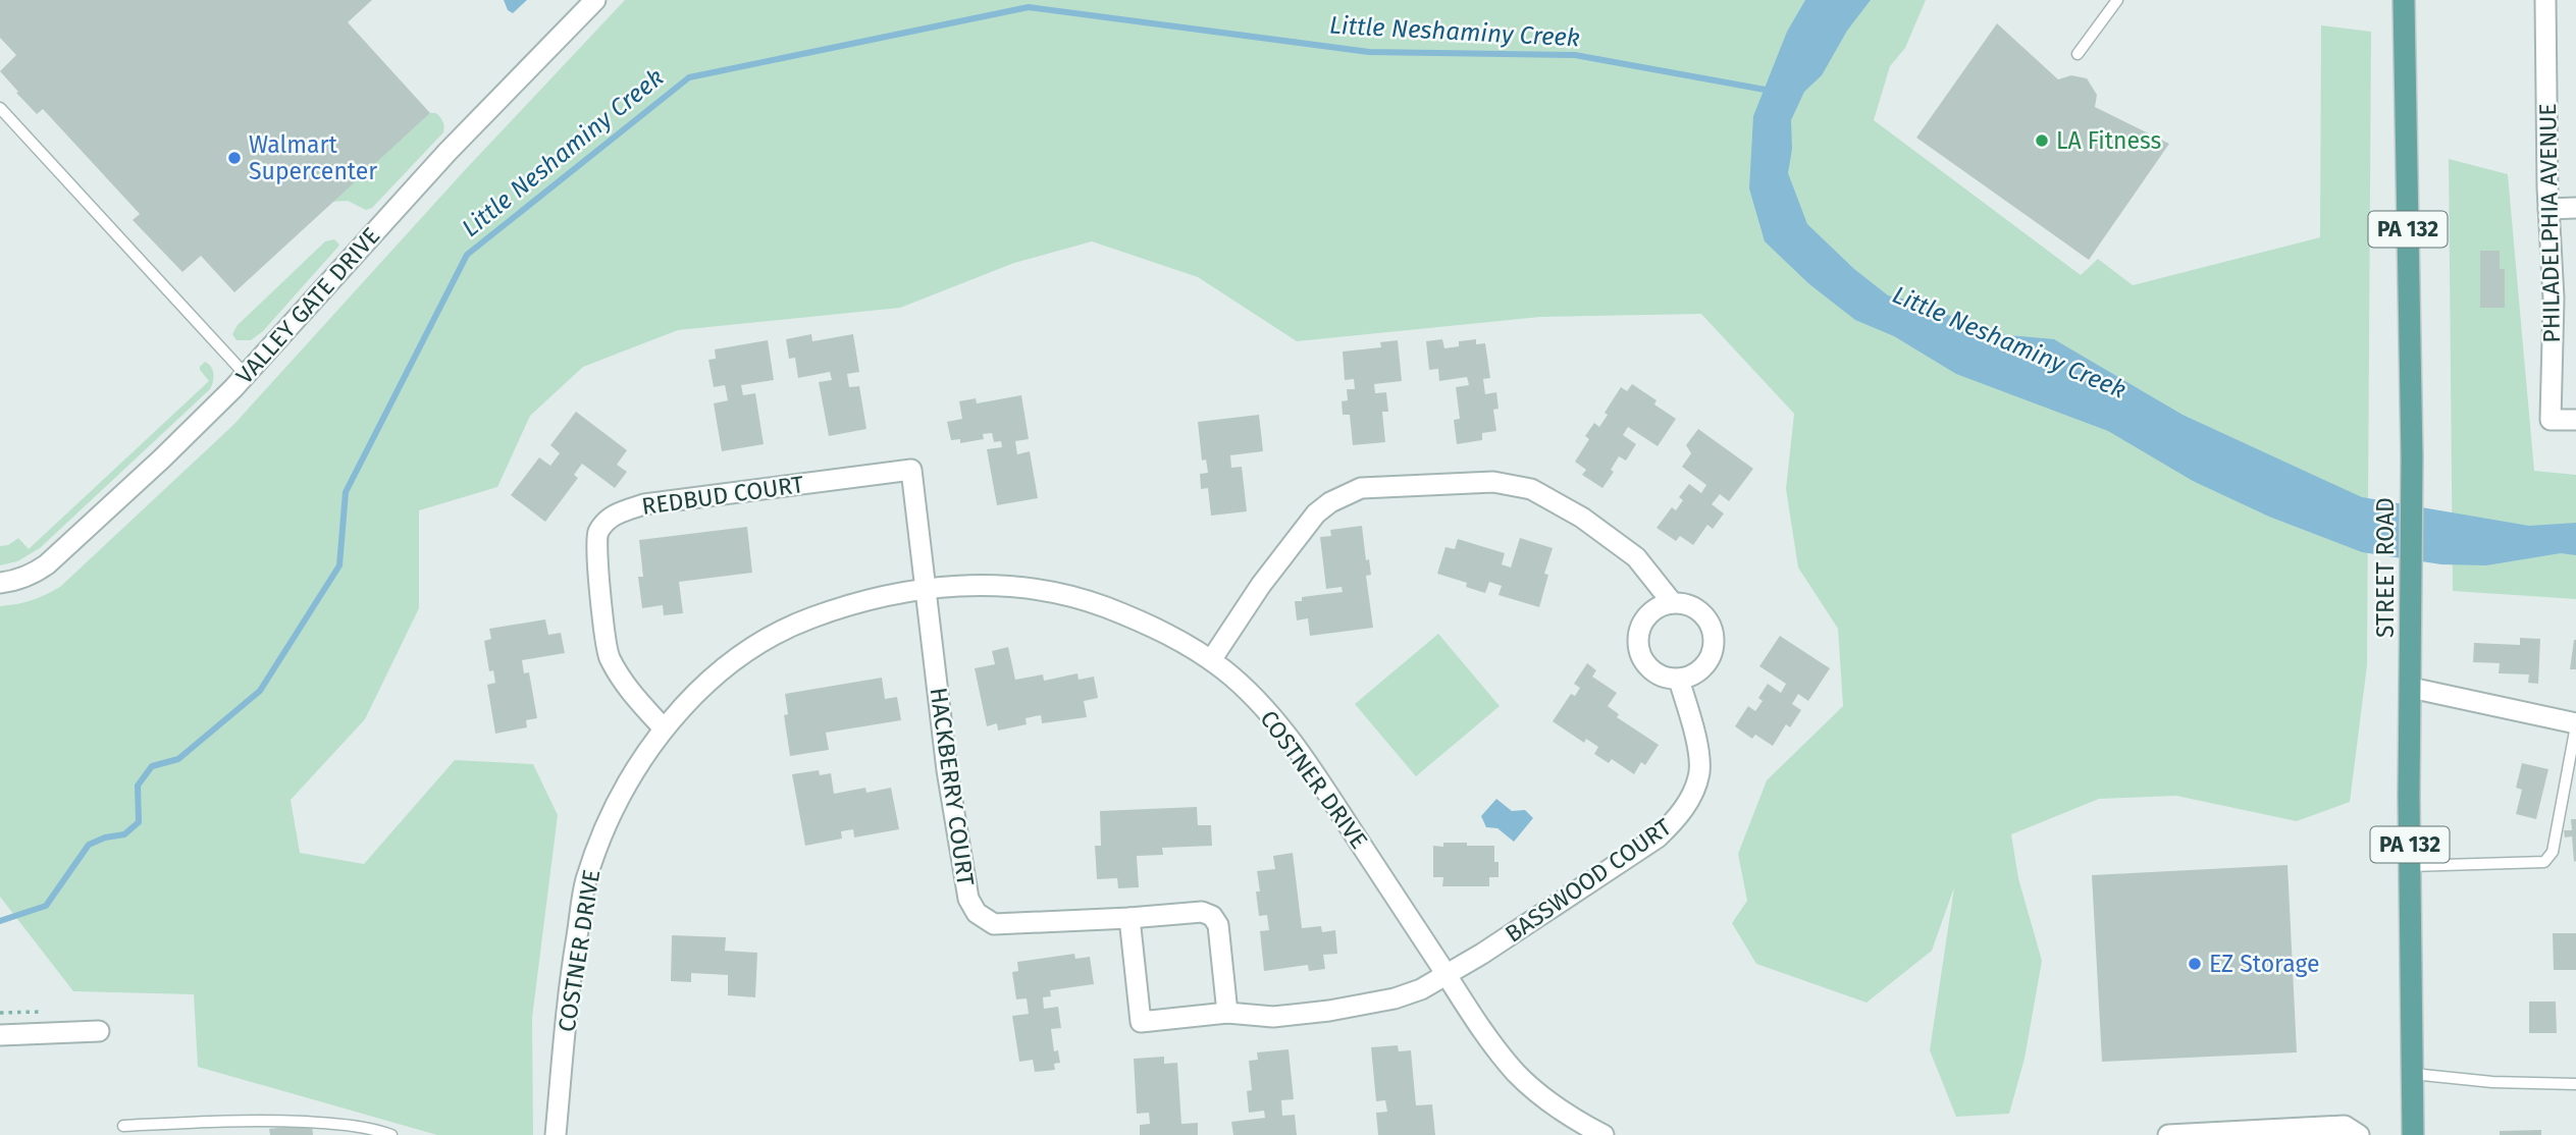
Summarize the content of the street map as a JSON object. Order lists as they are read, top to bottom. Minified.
{"streets":{"main road":["PA 132","STREET ROAD"],"street":["PHILADELPHIA AVENUE","VALLEY GATE DRIVE","REDBUD COURT","COSTNER DRIVE","HACKBERRY COURT","BASSWOOD COURT"]},"crossings":[["REDBUD COURT","COSTNER DRIVE"],["REDBUD COURT","HACKBERRY COURT"],["COSTNER DRIVE","HACKBERRY COURT"],["COSTNER DRIVE","BASSWOOD COURT"],["HACKBERRY COURT","BASSWOOD COURT"]],"water":["Little Neshaminy Creek"],"places":["LA Fitness","Walmart Supercenter","EZ Storage"]}
